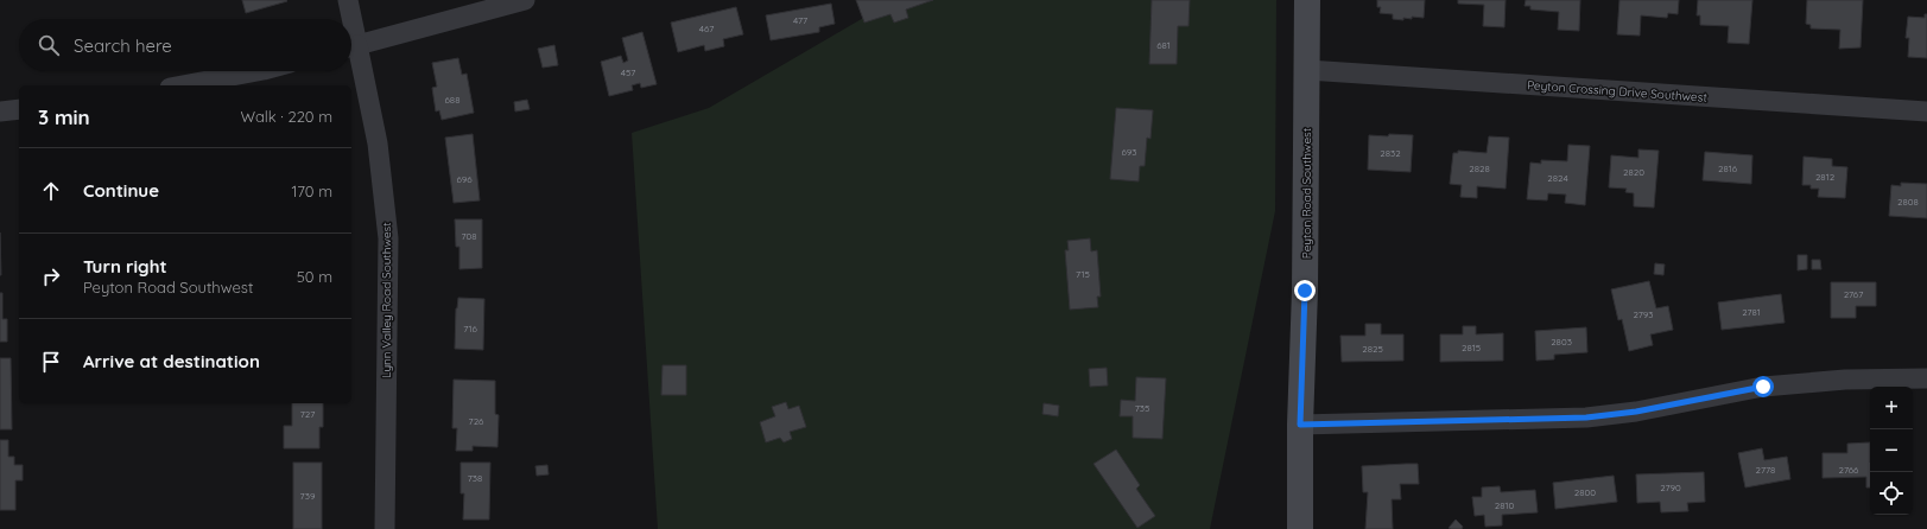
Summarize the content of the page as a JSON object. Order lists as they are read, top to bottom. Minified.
{"streets":{"street":["Peyton Crossing Drive Southwest","Peyton Road Southwest","Lynn Valley Road Southwest"]},"crossings":[["Peyton Crossing Drive Southwest","Peyton Road Southwest"]],"house_numbers":["477","467","681","457","688","693","2832","2828","2816","2820","2812","2824","696","2808","708","715","2767","2781","2793","716","2803","2815","2825","735","727","726","2778","2766","738","2790","2800","739","2810"],"page":{"search":"Search here","heading":["3 min","Walk · 220 m"],"list":[["Continue","170 m"],["Turn right","Peyton Road Southwest","50 m"],"Arrive at destination"],"map_buttons":["+","−"]}}
